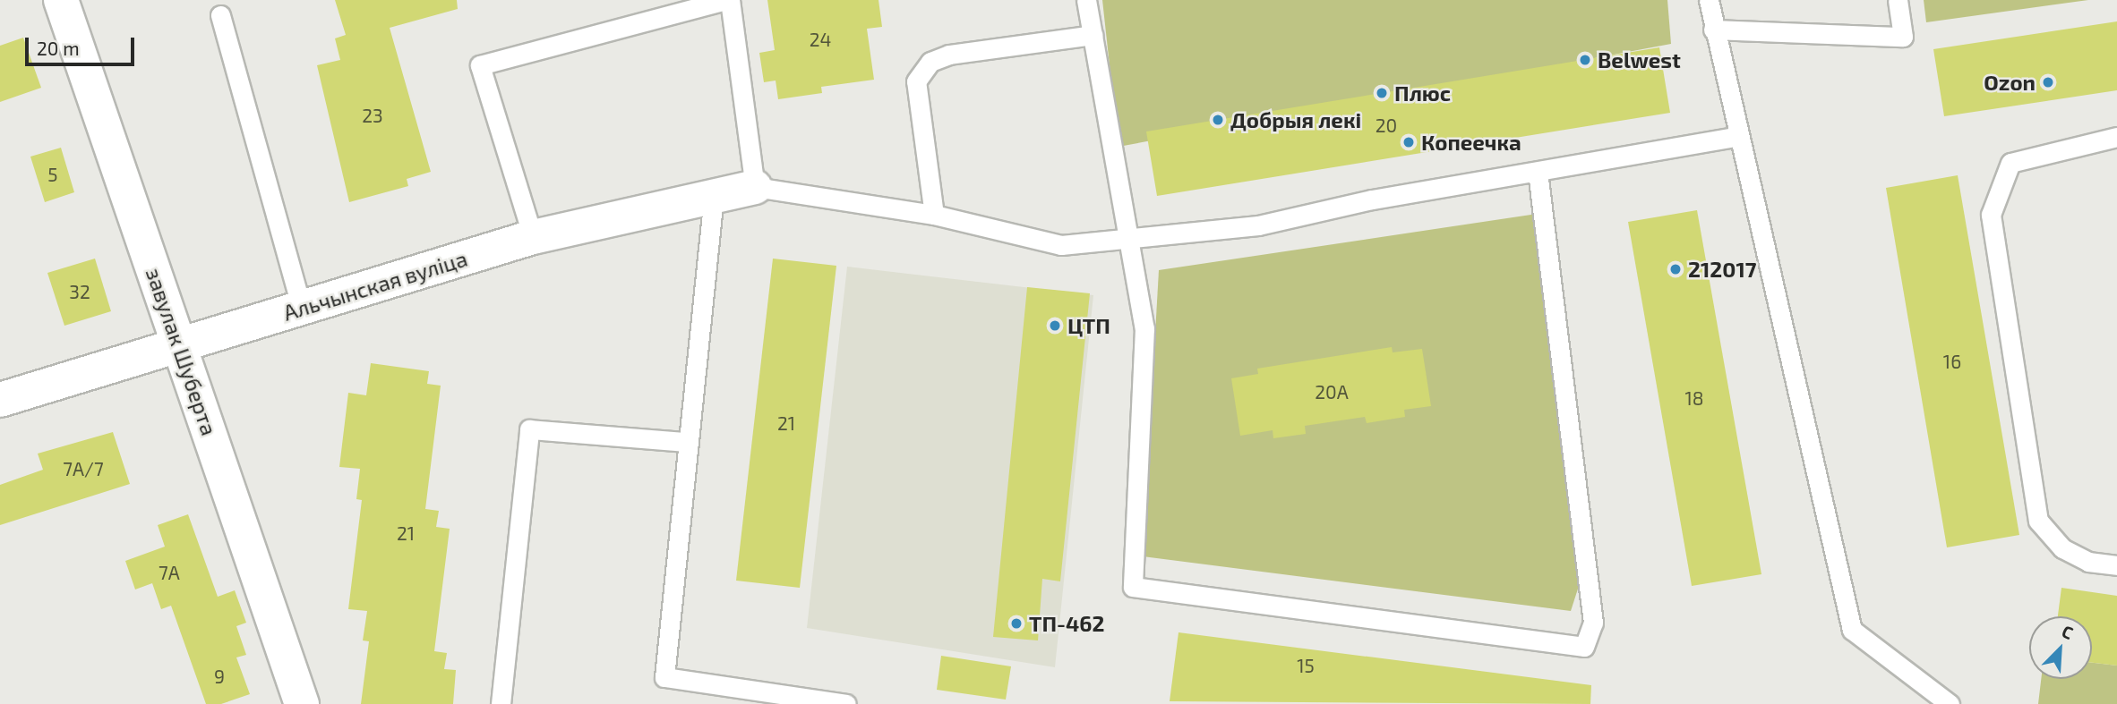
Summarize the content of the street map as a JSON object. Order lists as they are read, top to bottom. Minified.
{"streets":{"street":["Альчынская вуліца","завулак Шуберта"]},"crossings":[["Альчынская вуліца","завулак Шуберта"]],"places":["Belwest","Ozon","Плюс","Добрыя лекі","Копеечка","212017","ЦТП","ТП-462"],"house_numbers":["24","23","20","5","32","16","20А","18","21","7А/7","21","7А","15","9"],"scale_bar":"20 m","north":"top right"}
